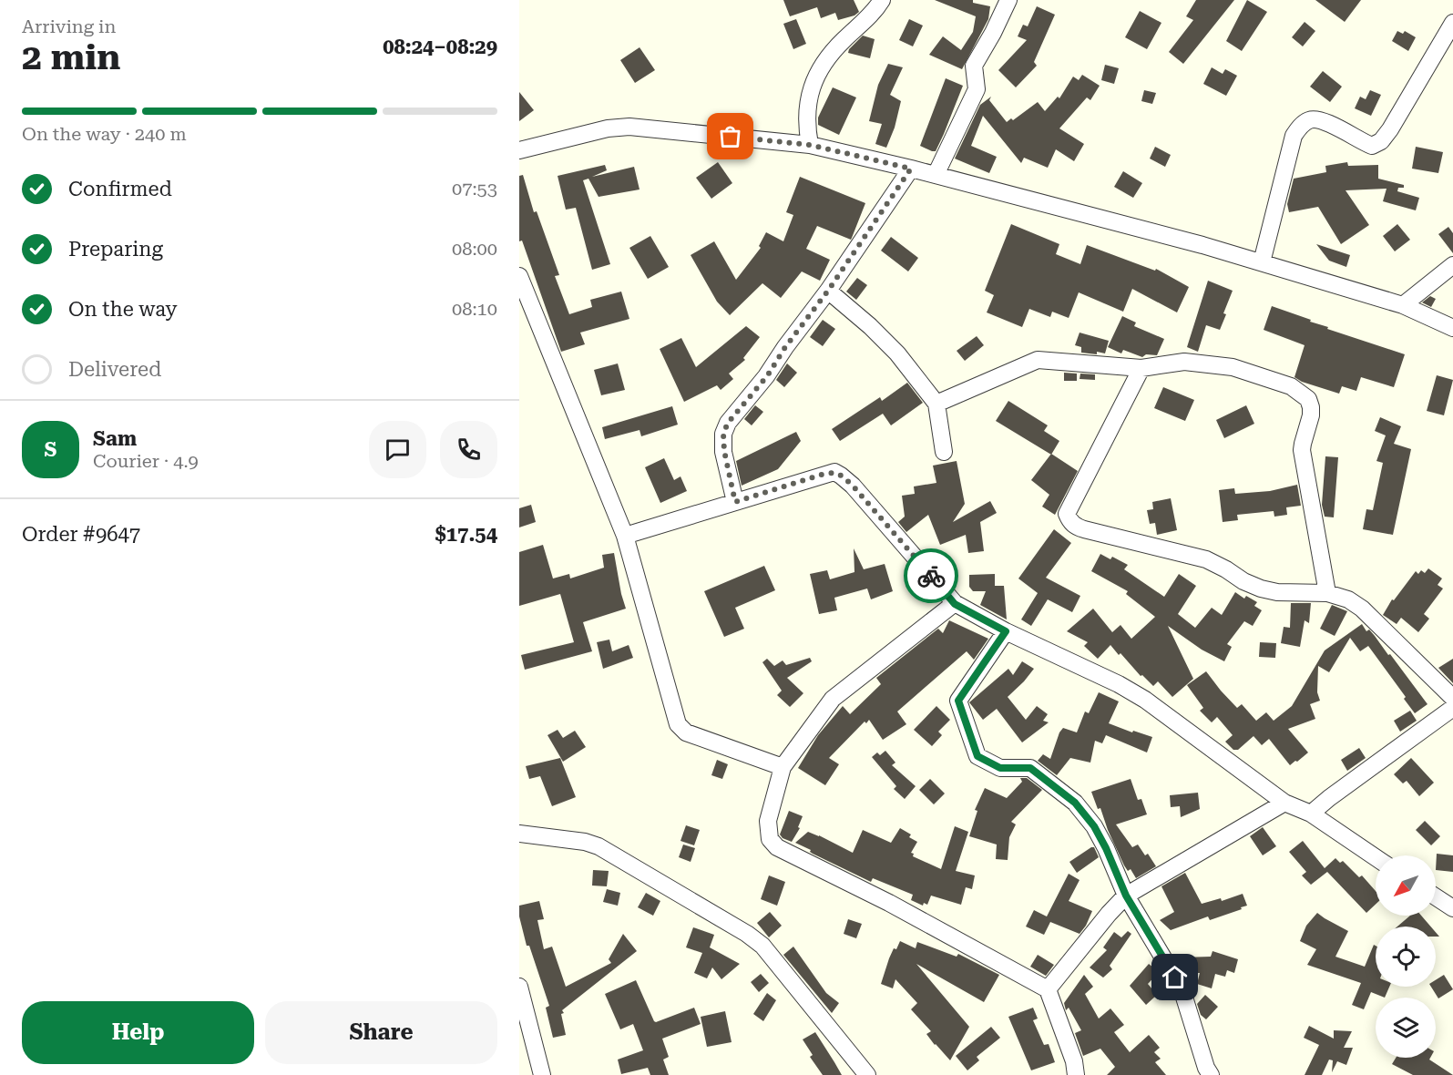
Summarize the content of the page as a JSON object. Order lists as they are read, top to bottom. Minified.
{"north":"bottom left","page":{"heading":["2 min","Arriving in","08:24–08:29"],"panel":["Sam","Courier · 4.9","Order #9647","$17.54"],"bar":"On the way · 240 m","list":[["Confirmed","07:53"],["Preparing","08:00"],["On the way","08:10"],"Delivered"],"round":"S","buttons":["Help","Share"]}}
